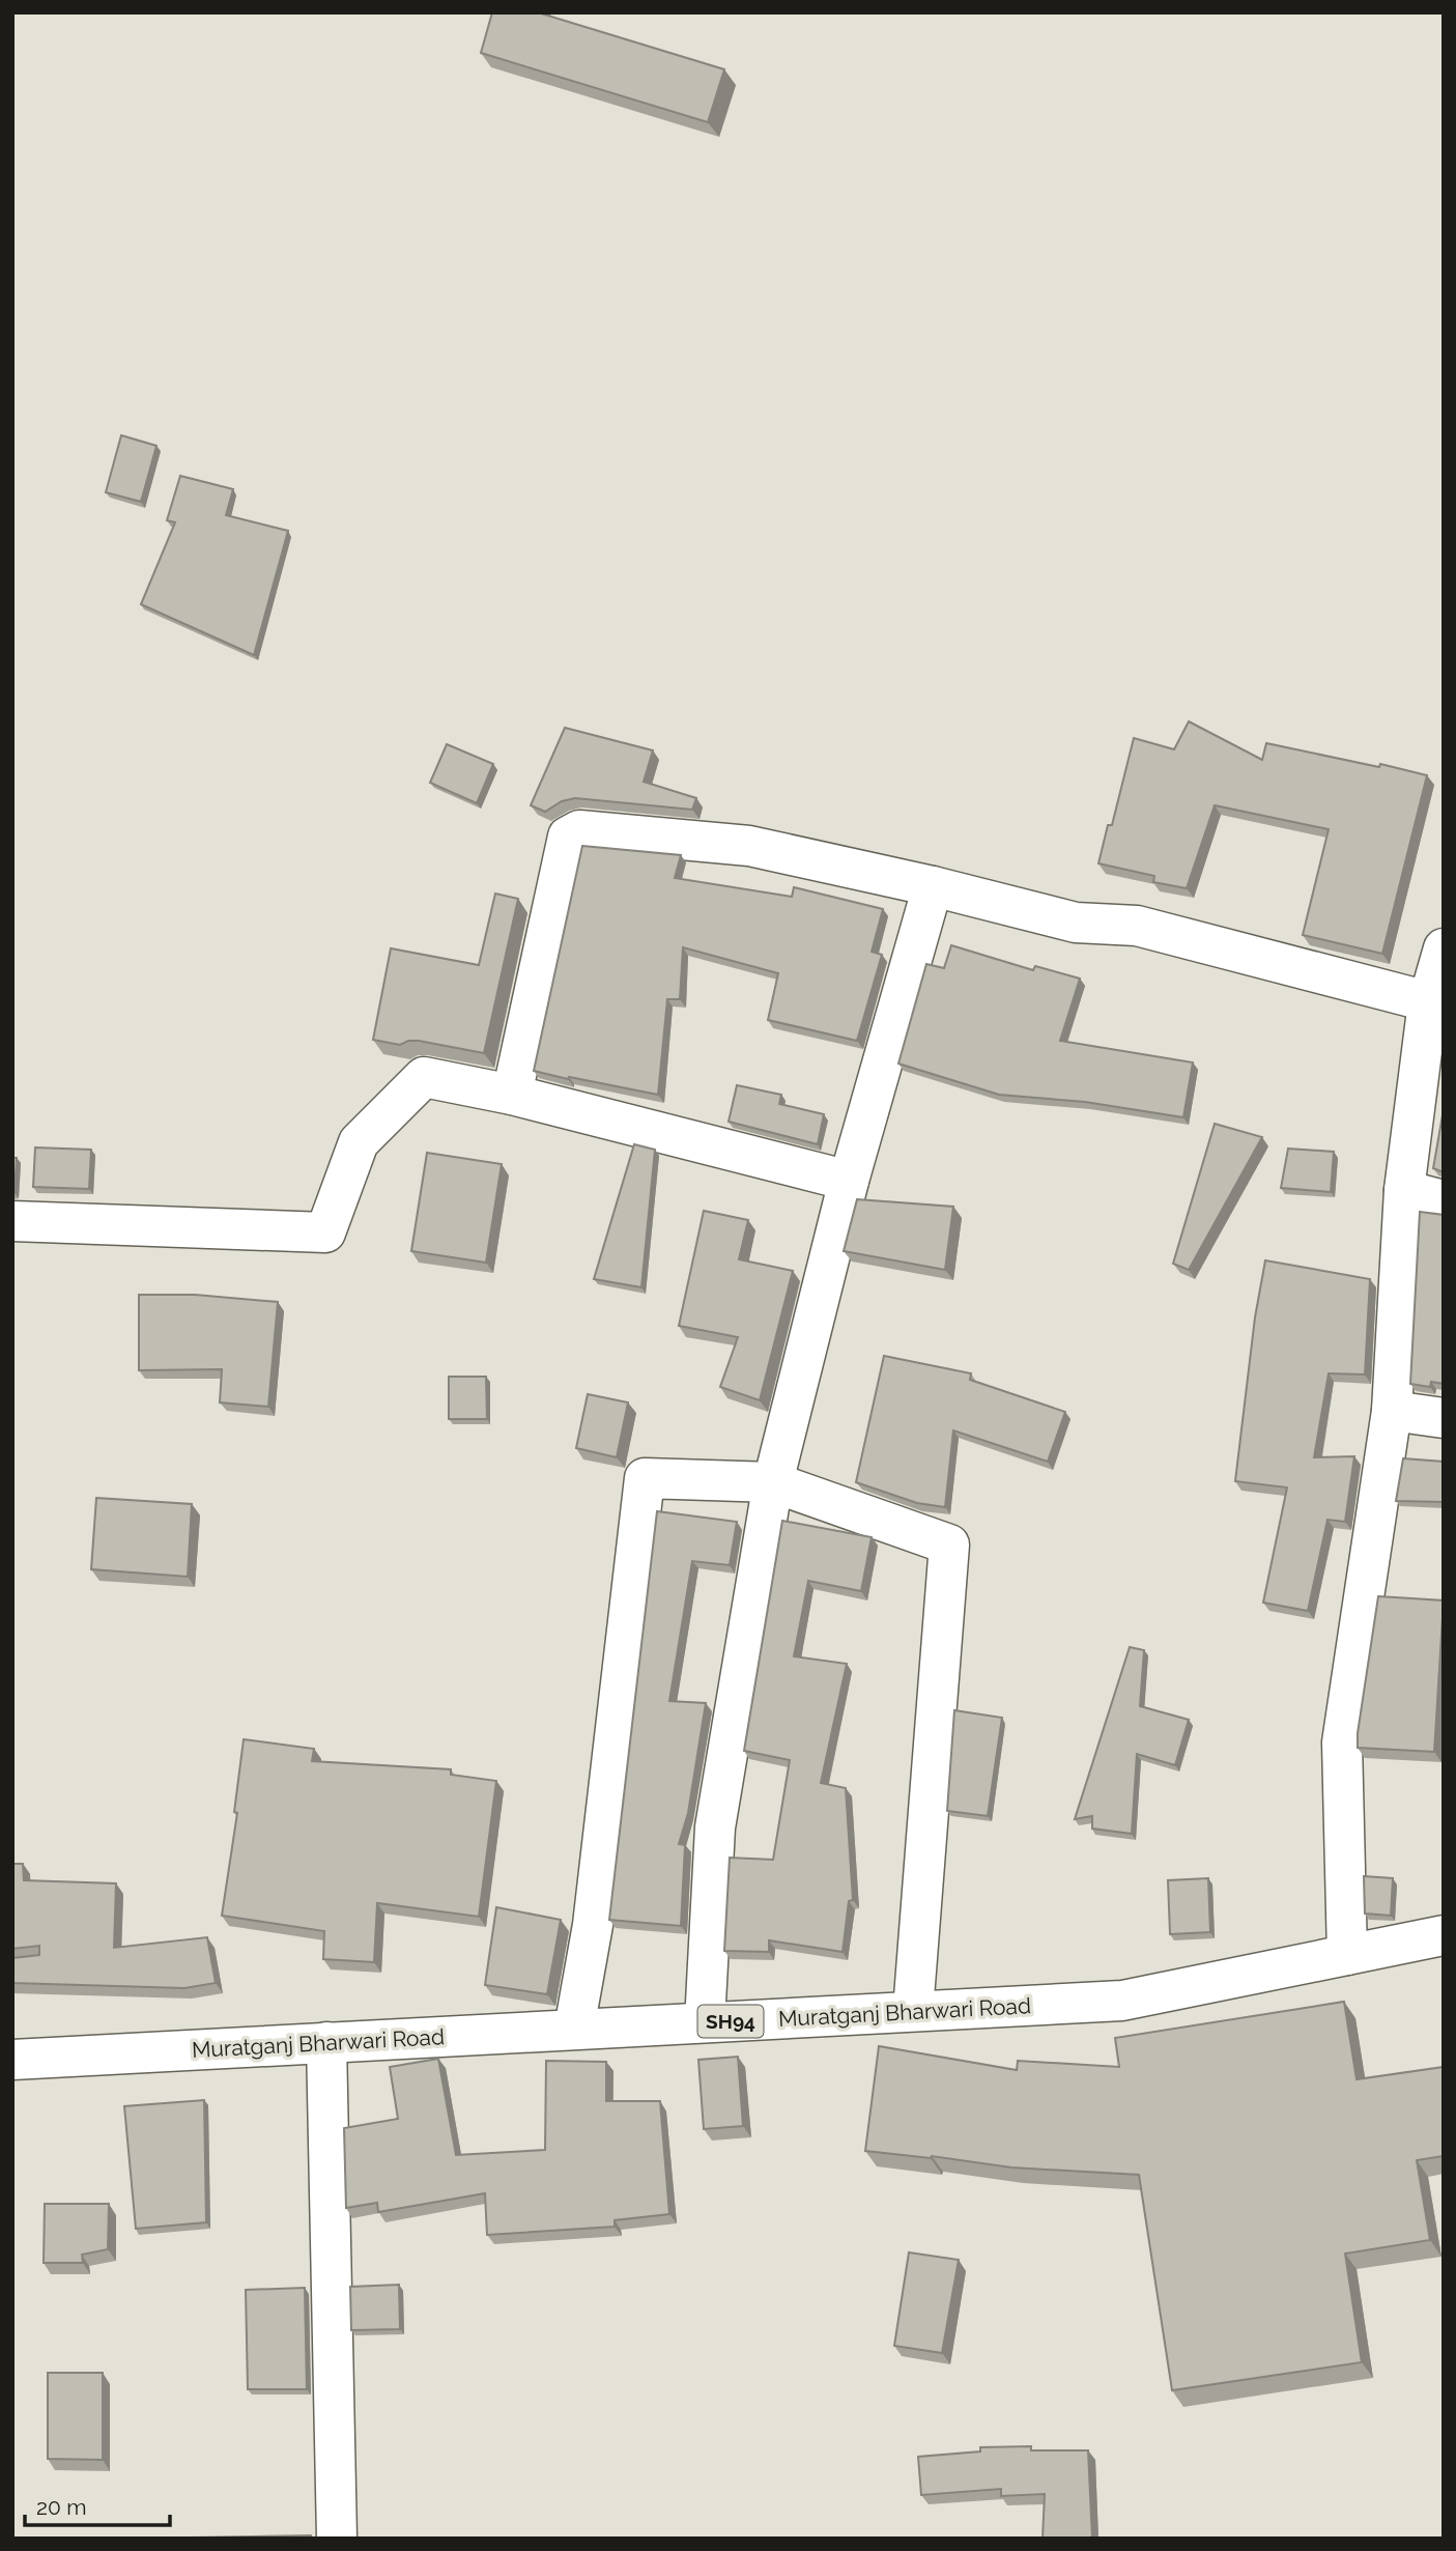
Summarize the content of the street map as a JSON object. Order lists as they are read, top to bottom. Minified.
{"streets":{"street":["Muratganj Bharwari Road","SH94"]},"scale_bar":"20 m"}
